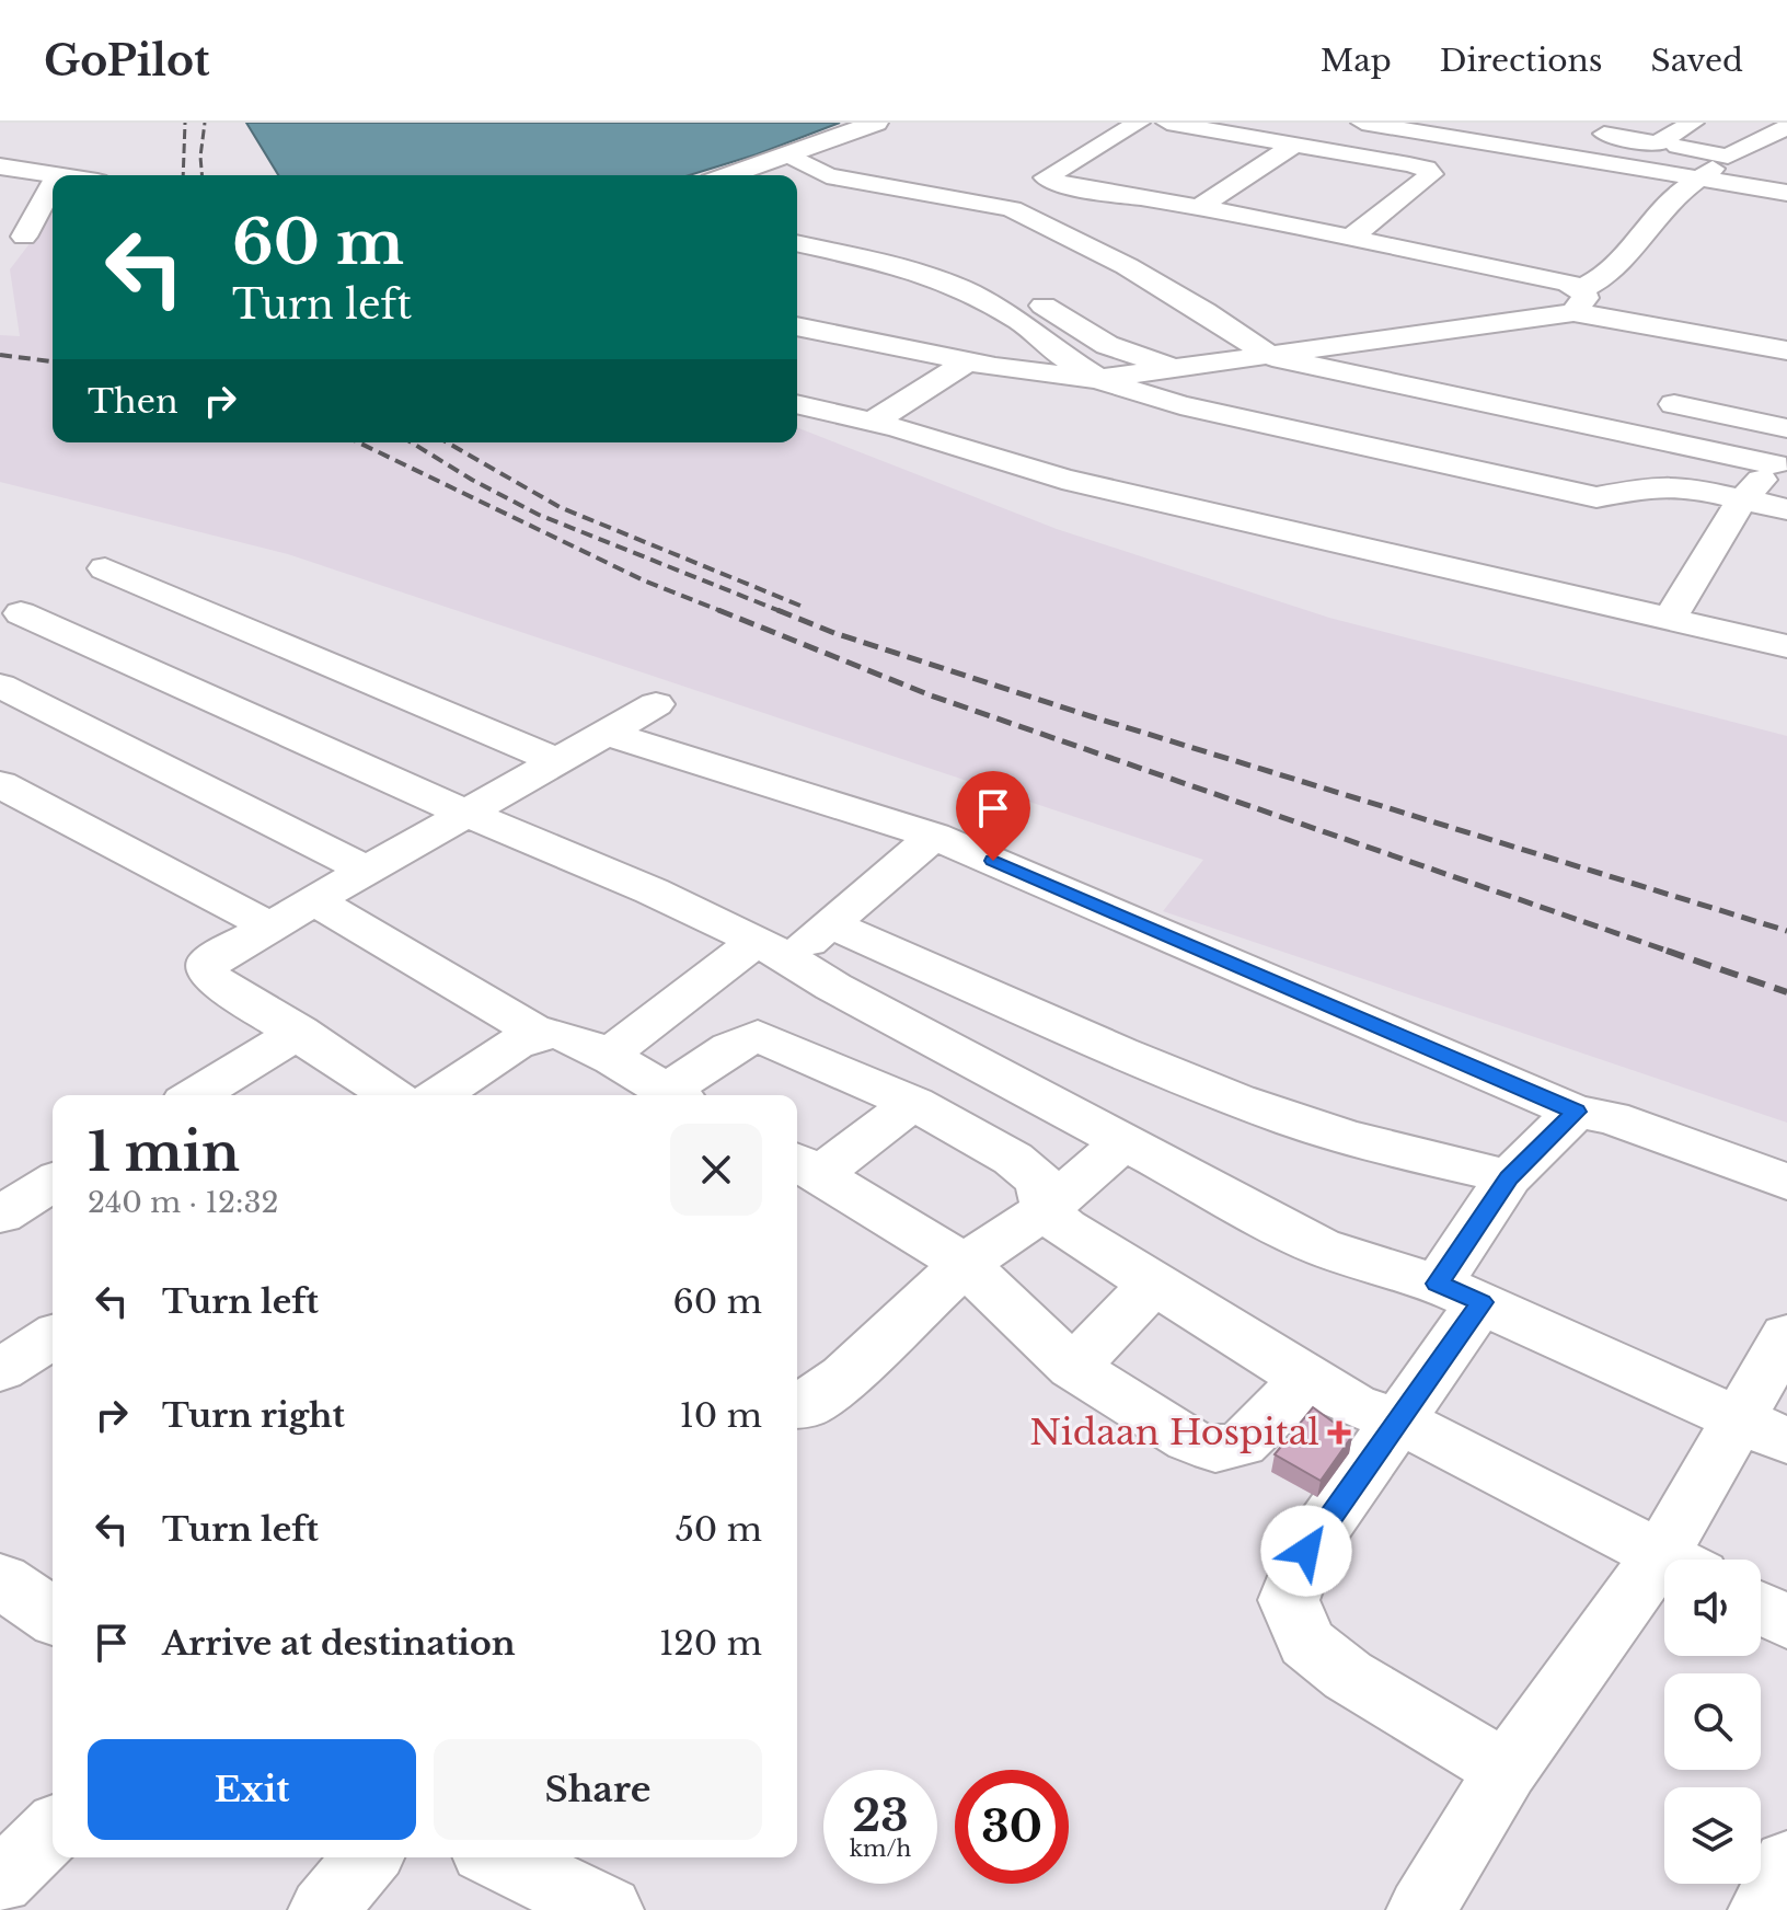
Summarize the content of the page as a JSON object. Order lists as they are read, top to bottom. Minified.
{"places":{"health":["Nidaan Hospital"]},"page":{"header":"GoPilot","nav":["Map","Directions","Saved"],"turn":["60 m","Turn left"],"then":"Then","heading":["1 min","240 m · 12:32"],"list":[{"name":"Turn left","value":"60 m"},{"name":"Turn right","value":"10 m"},{"name":"Turn left","value":"50 m"},{"name":"Arrive at destination","value":"120 m"}],"buttons":["Exit","Share"],"speed":"23 km/h","limit":"30"}}
